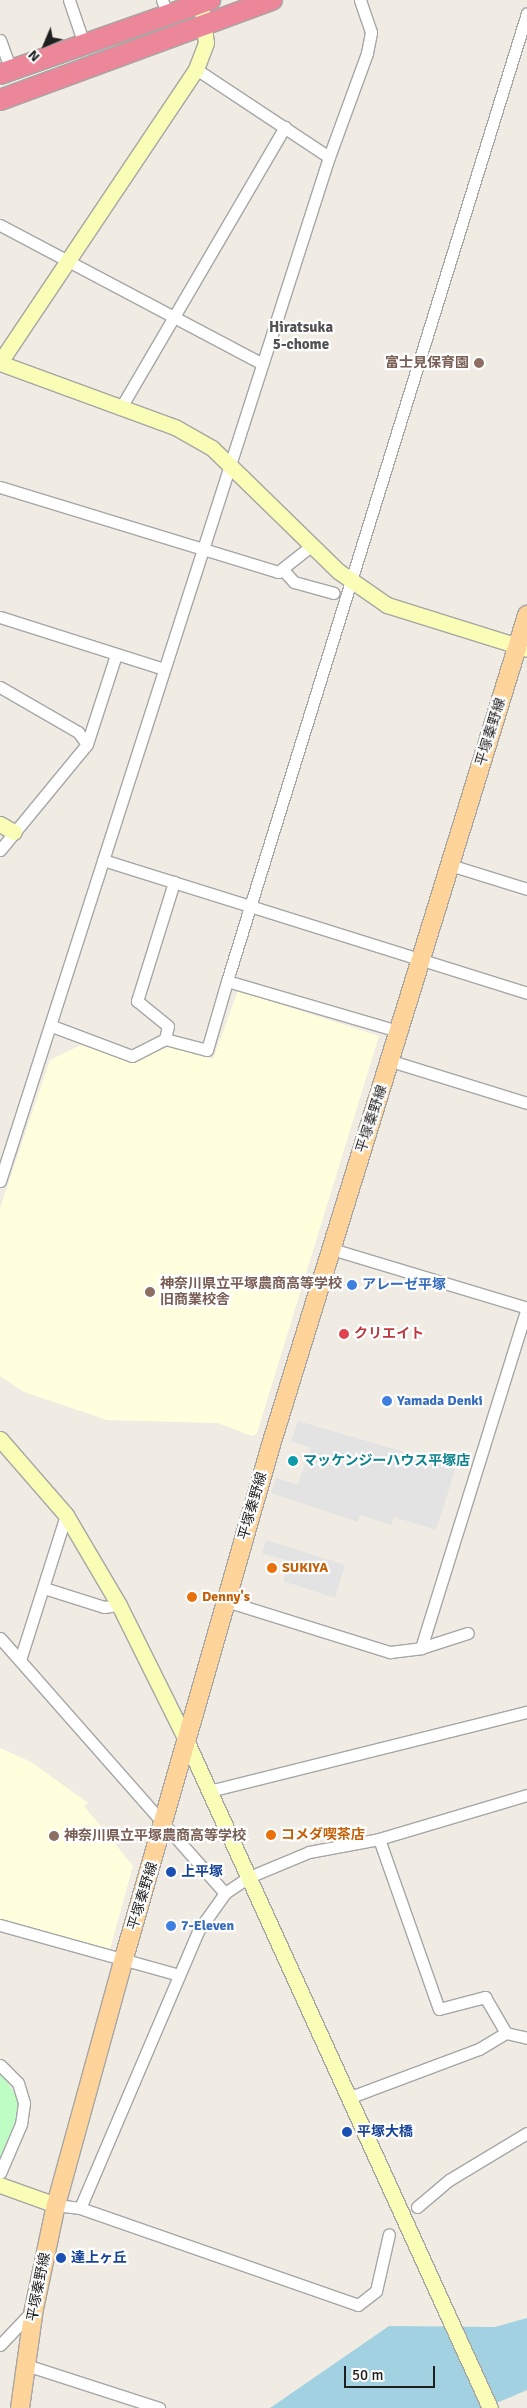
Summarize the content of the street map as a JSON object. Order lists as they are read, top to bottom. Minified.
{"streets":{"main road":["平塚秦野線"]},"districts":["Hiratsuka 5-chome"],"places":["富士見保育園","アレーゼ平塚","神奈川県立平塚農商高等学校 旧商業校舎","クリエイト","Yamada Denki","マッケンジーハウス平塚店","SUKIYA","Denny's","コメダ喫茶店","神奈川県立平塚農商高等学校","上平塚","7-Eleven","平塚大橋","達上ヶ丘"],"scale_bar":"50 m","north":"bottom left"}
